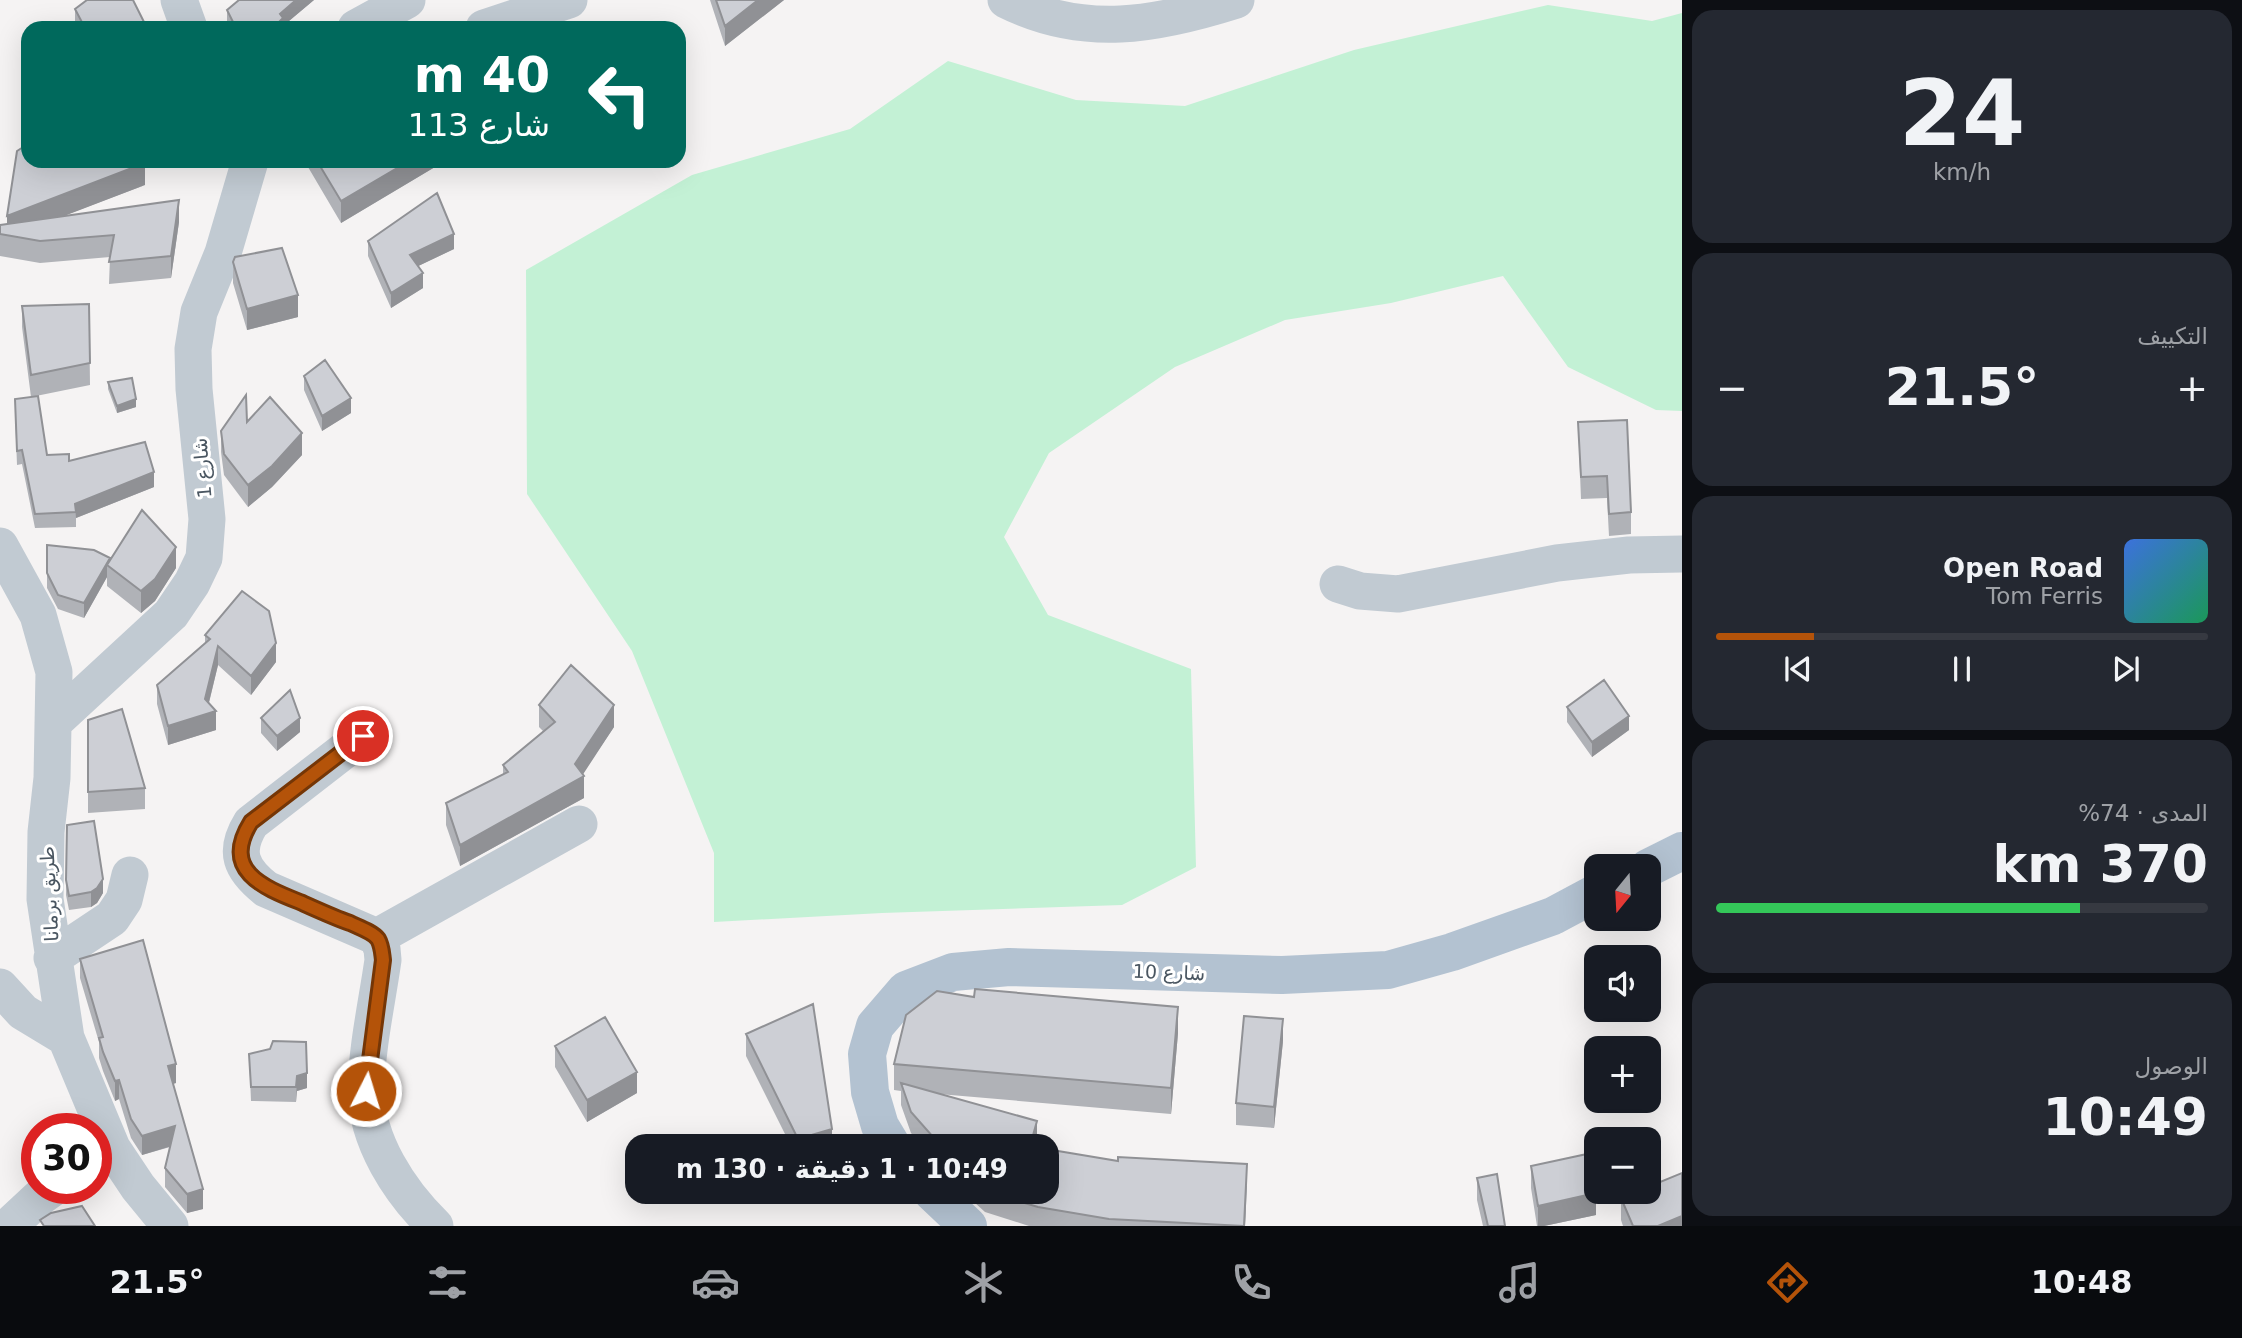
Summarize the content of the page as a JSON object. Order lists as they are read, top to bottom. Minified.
{"streets":{"main road":["شارع 10"],"street":["شارع 1","طريق برمانا"]},"crossings":[["شارع 1","طريق برمانا"]],"north":"bottom","page":{"tile":[["24","km/h"],"التكييف",["المدى · 74%","370 km"],["الوصول","10:49"]],"turn":["40 m","شارع 113"],"heat":["−","21.5°","+"],"song":["Open Road","Tom Ferris"],"map_buttons":["+","−"],"limit":"30","trip":"10:49 · 1 دقيقة · 130 m","tabs":["10:48","21.5°"]}}
